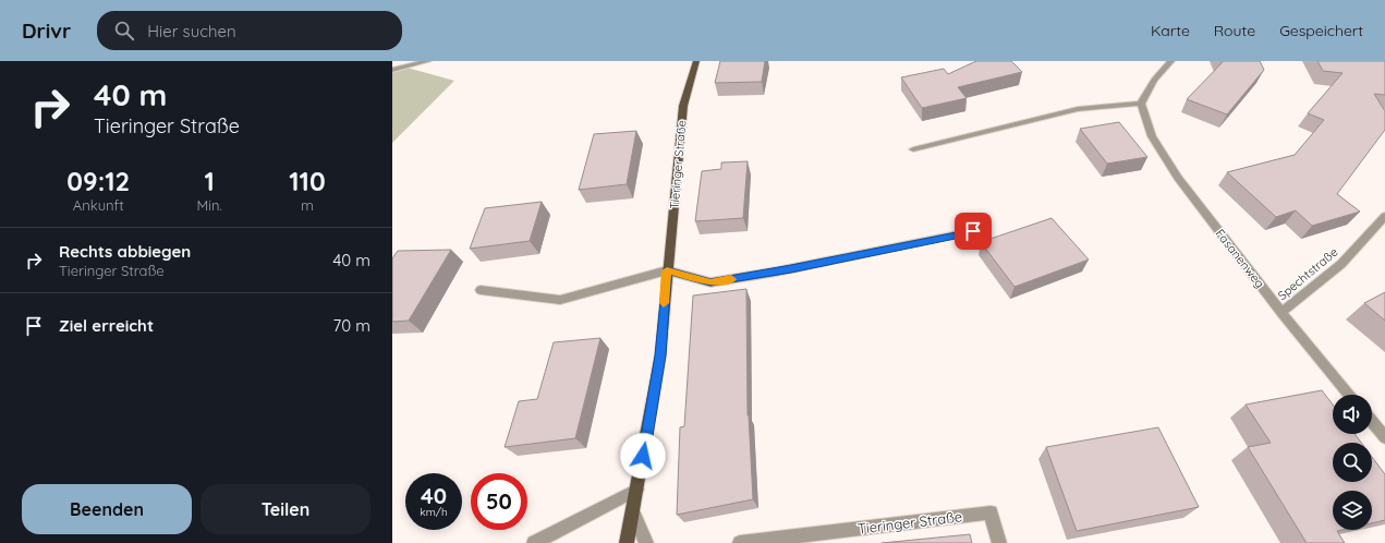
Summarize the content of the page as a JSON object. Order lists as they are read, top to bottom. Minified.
{"streets":{"main road":["Tieringer Straße"],"street":["Fasanenweg","Spechtstraße"]},"crossings":[["Fasanenweg","Spechtstraße"]],"page":{"header":"Drivr","search":"Hier suchen","nav":["Karte","Route","Gespeichert"],"turn":["40 m","Tieringer Straße"],"eta":["09:12","Ankunft","1","Min.","110","m"],"list":[{"name":"Rechts abbiegen","note":"Tieringer Straße","value":"40 m"},{"name":"Ziel erreicht","value":"70 m"}],"speed":"40 km/h","limit":"50","buttons":["Beenden","Teilen"]}}
